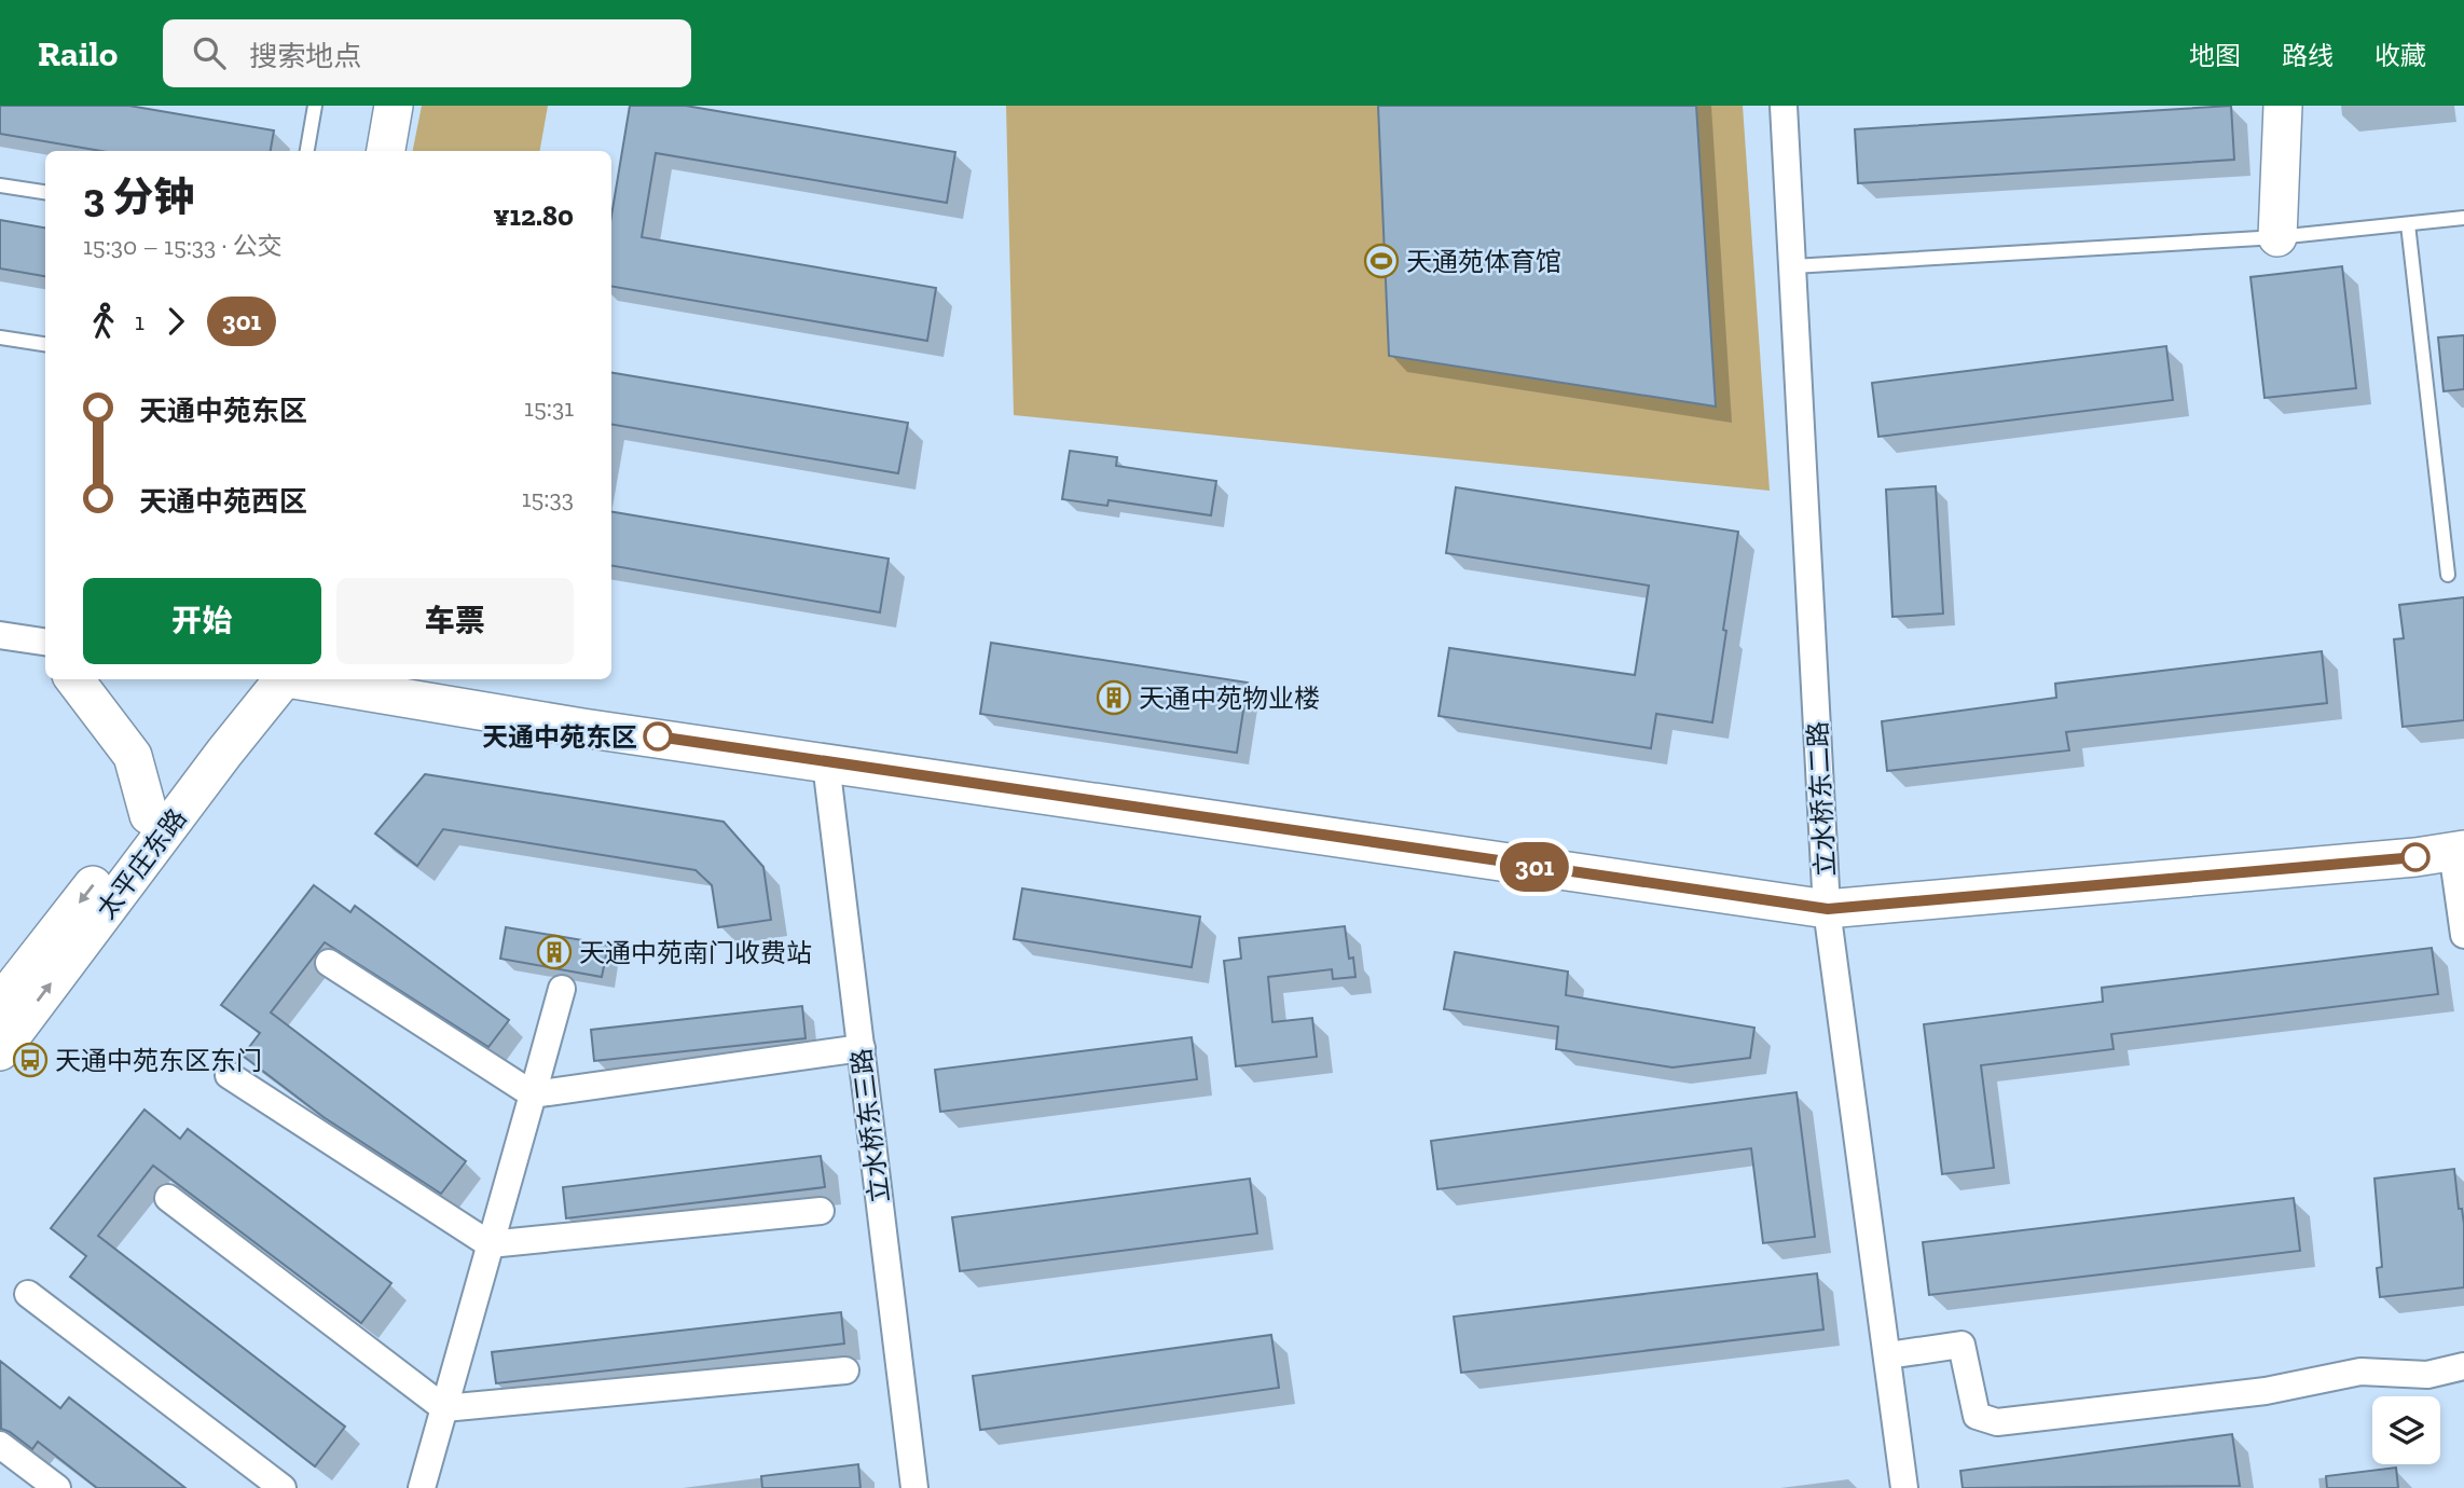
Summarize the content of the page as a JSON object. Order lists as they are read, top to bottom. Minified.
{"streets":{"street":["立水桥东二路","太平庄东路","立水桥东三路"]},"places":{"sports":["天通苑体育馆"],"building":["天通中苑物业楼","天通中苑南门收费站"],"other":["天通中苑东区"],"bus stop":["天通中苑东区东门"]},"lines":["bus line 301"],"page":{"header":"Railo","search":"搜索地点","nav":["地图","路线","收藏"],"on_map":"301","heading":["3 分钟","15:30 – 15:33 · 公交","¥12.80"],"legs":["1","301"],"list":[{"name":"天通中苑东区","value":"15:31"},{"name":"天通中苑西区","value":"15:33"}],"buttons":["开始","车票"]}}
